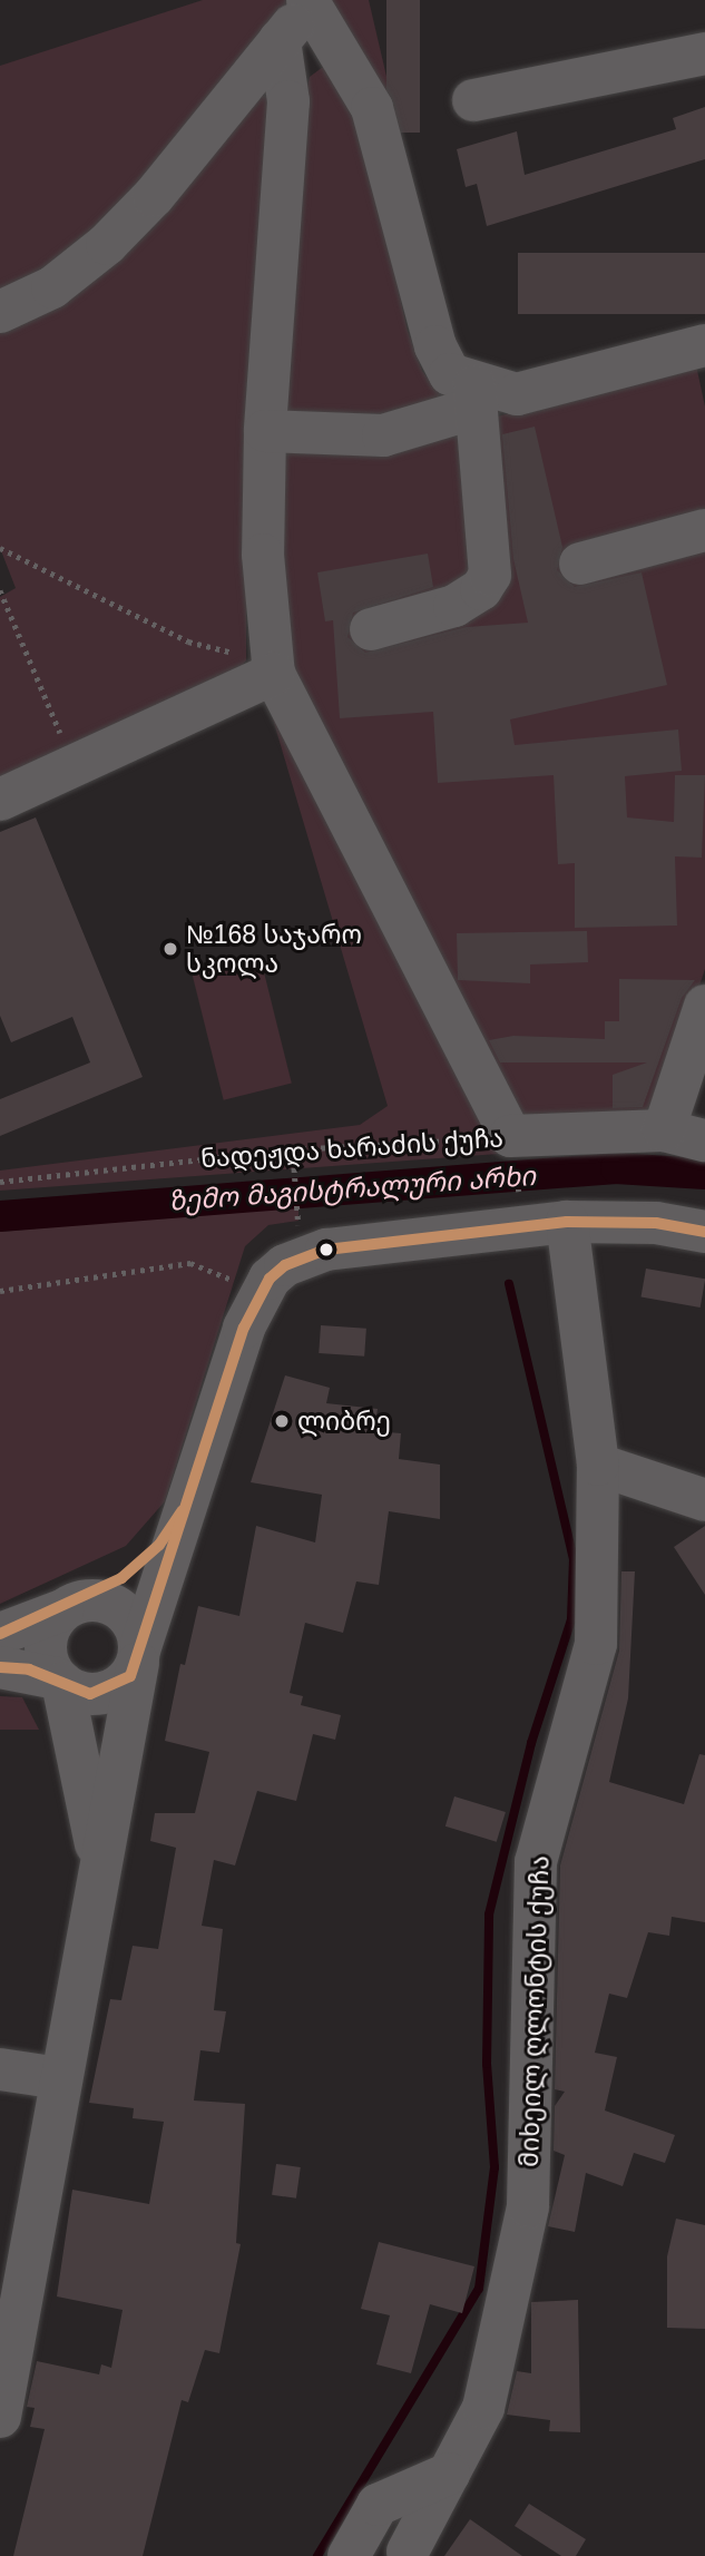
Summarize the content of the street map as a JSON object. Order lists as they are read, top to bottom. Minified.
{"streets":{"street":["ნადეჟდა ხარაძის ქუჩა","მიხეილ ღლონტის ქუჩა"]},"water":["ზემო მაგისტრალური არხი"],"places":["№168 საჯარო სკოლა","ლიბრე"]}
